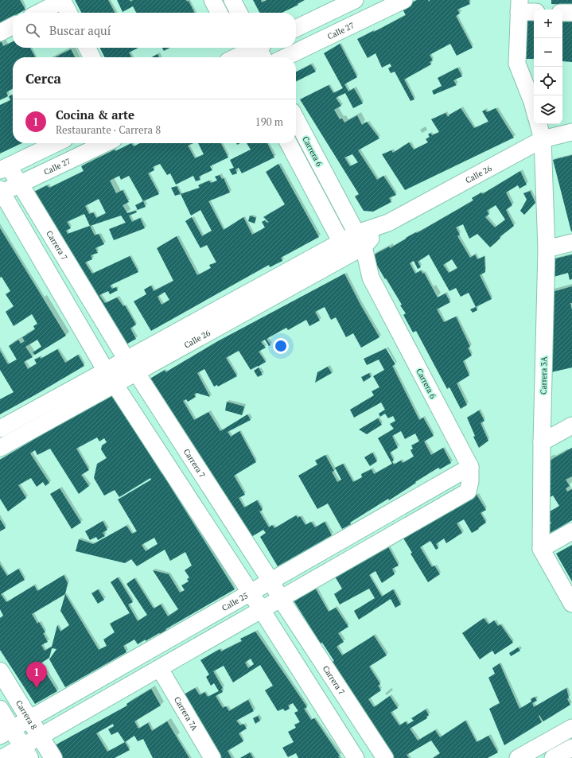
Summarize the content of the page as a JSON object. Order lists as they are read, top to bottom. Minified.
{"streets":{"street":["Calle 27","Carrera 6","Calle 26","Carrera 7","Carrera 3A","Calle 25","Carrera 7A","Carrera 8"]},"crossings":[["Calle 27","Carrera 7"],["Carrera 6","Calle 26"],["Carrera 6","Carrera 7"],["Carrera 6","Calle 25"],["Calle 26","Carrera 7"],["Calle 26","Carrera 3A"],["Carrera 7","Calle 25"],["Calle 25","Carrera 8"]],"page":{"map_buttons":["+","−"],"search":"Buscar aquí","heading":"Cerca","list":[{"mark":"1","name":"Cocina & arte","note":"Restaurante · Carrera 8","value":"190 m"}],"pins":"1"}}
